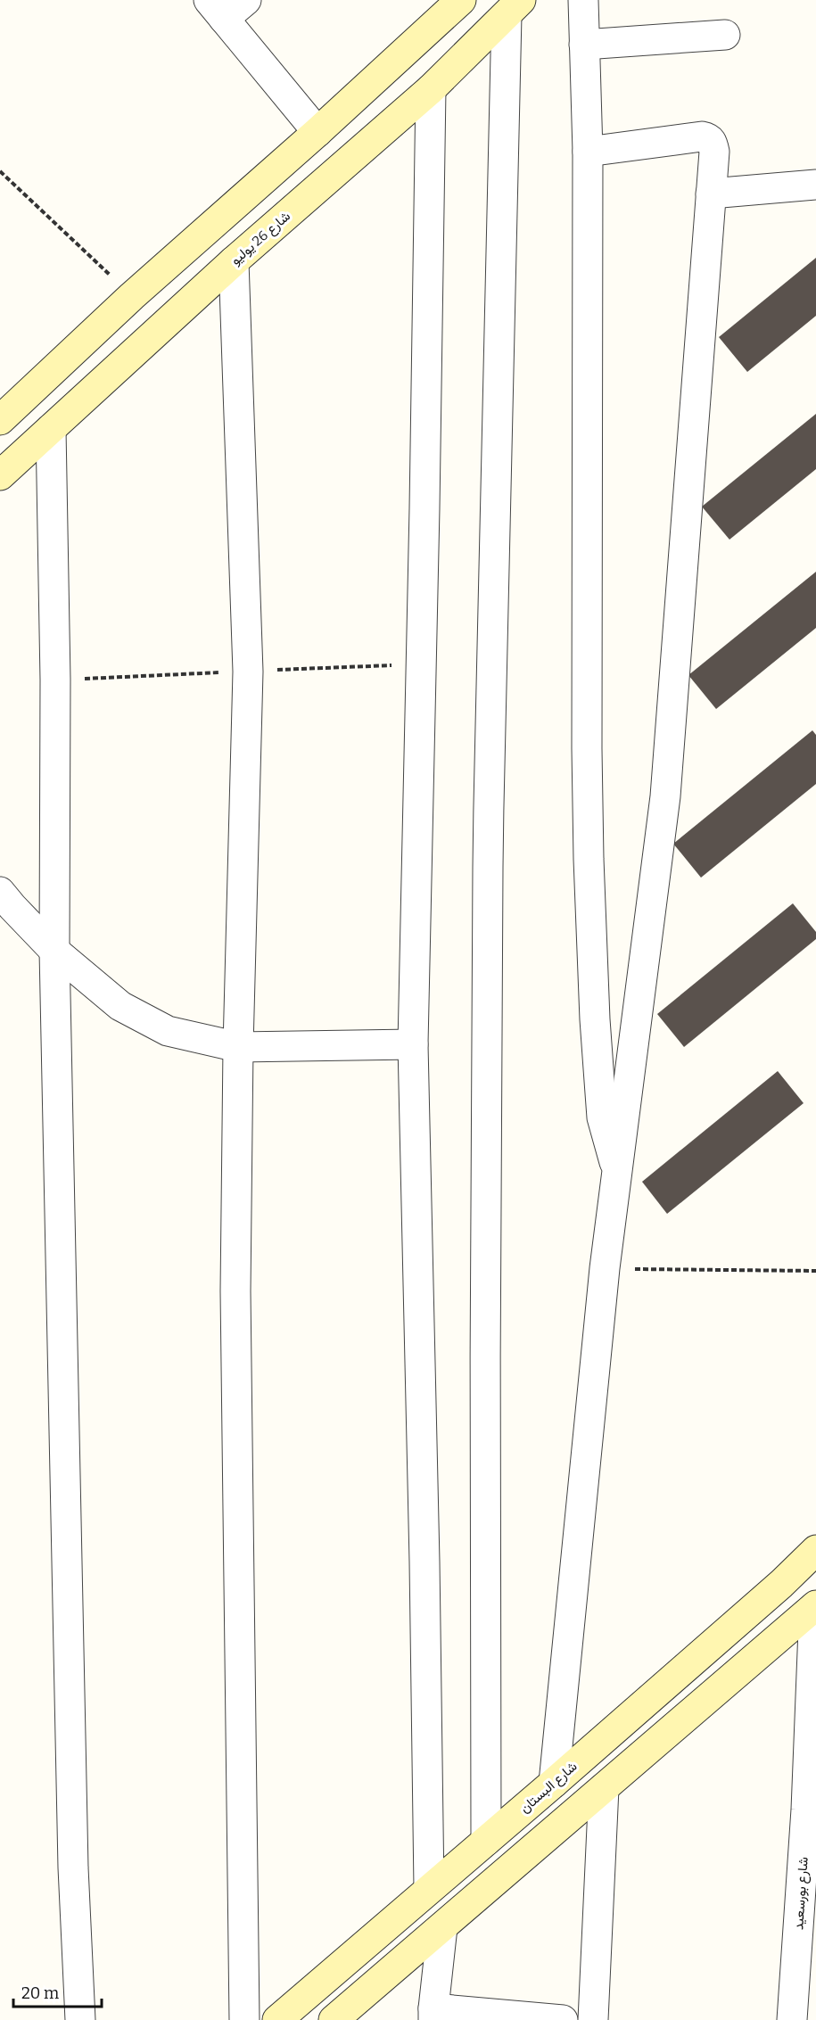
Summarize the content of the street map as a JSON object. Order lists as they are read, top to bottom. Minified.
{"streets":{"main road":["شارع 26 يوليو","شارع البستان","شارع بورسعيد"]},"scale_bar":"20 m"}
